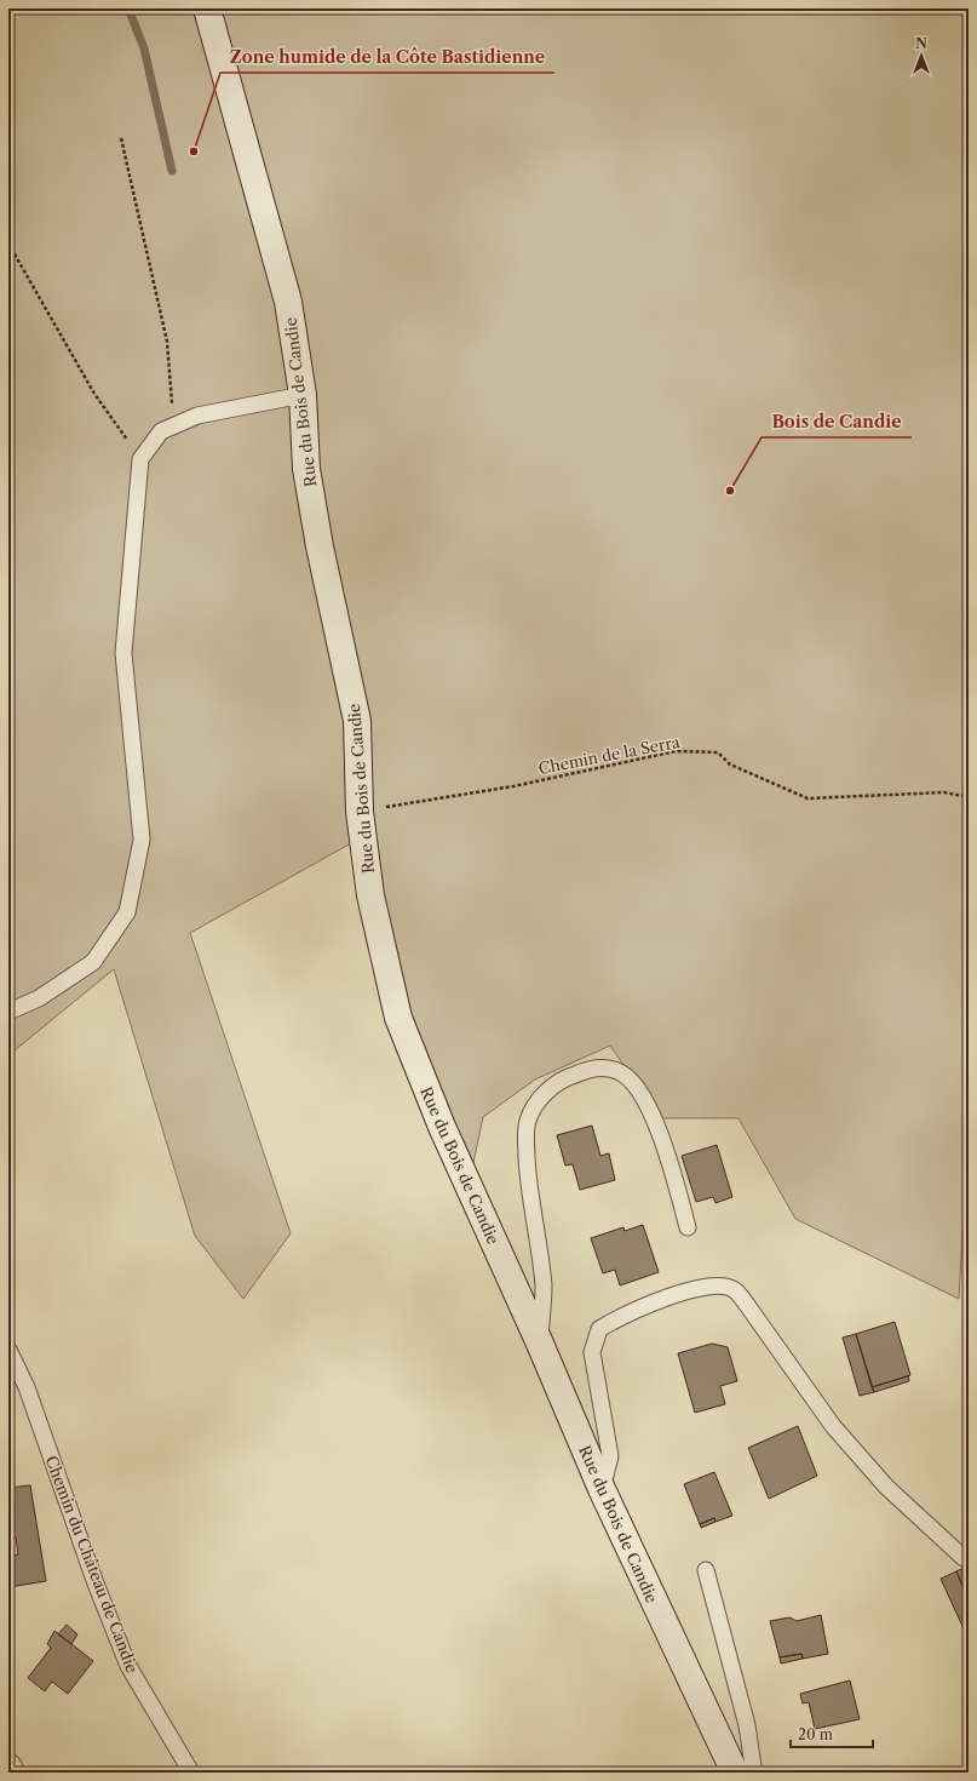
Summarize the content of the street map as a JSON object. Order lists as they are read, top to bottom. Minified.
{"streets":{"street":["Rue du Bois de Candie"],"lane":["Chemin du Château de Candie"],"path":["Chemin de la Serra"]},"crossings":[["Rue du Bois de Candie","Chemin de la Serra"]],"places":["Zone humide de la Côte Bastidienne","Bois de Candie"],"scale_bar":"20 m","north":"top"}
